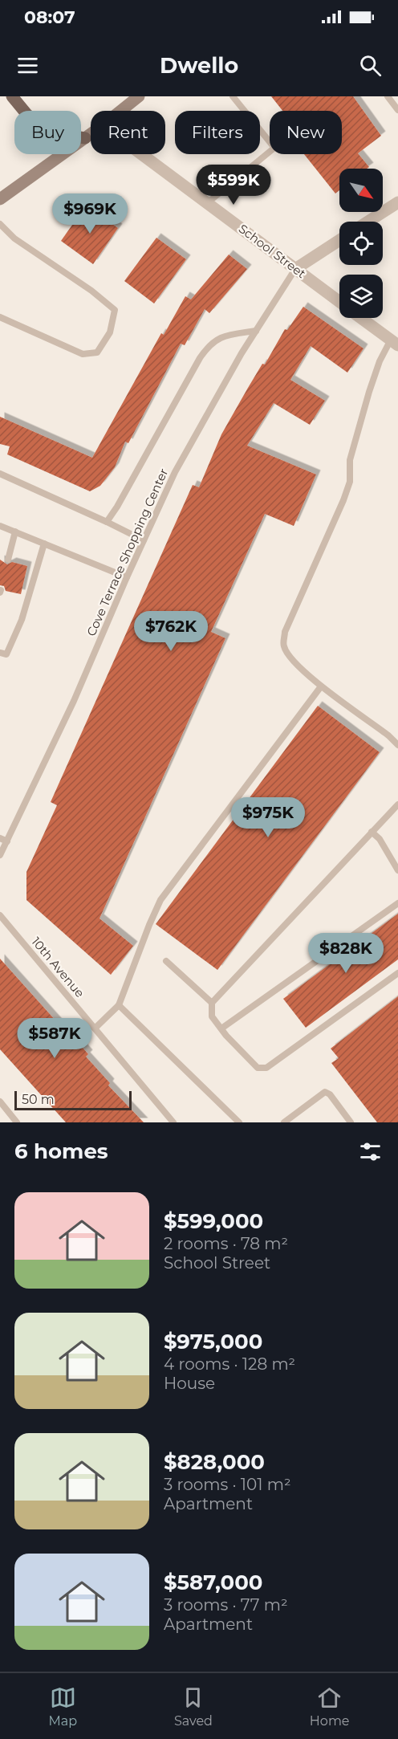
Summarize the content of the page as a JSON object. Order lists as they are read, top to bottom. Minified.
{"streets":{"street":["School Street"],"lane":["Cove Terrace Shopping Center","10th Avenue"]},"crossings":[["School Street","Cove Terrace Shopping Center"]],"scale_bar":"50 m","north":"bottom right","page":{"status":"08:07","header":"Dwello","chip":["Buy","Rent","Filters","New"],"price":["$599K","$969K","$762K","$975K","$828K","$587K"],"scale":"50 m","heading":"6 homes","list":[{"name":"$599,000","note":"2 rooms · 78 m² · School Street"},{"name":"$975,000","note":"4 rooms · 128 m² · House"},{"name":"$828,000","note":"3 rooms · 101 m² · Apartment"},{"name":"$587,000","note":"3 rooms · 77 m² · Apartment"}],"tabs":["Map","Saved","Home"]}}
